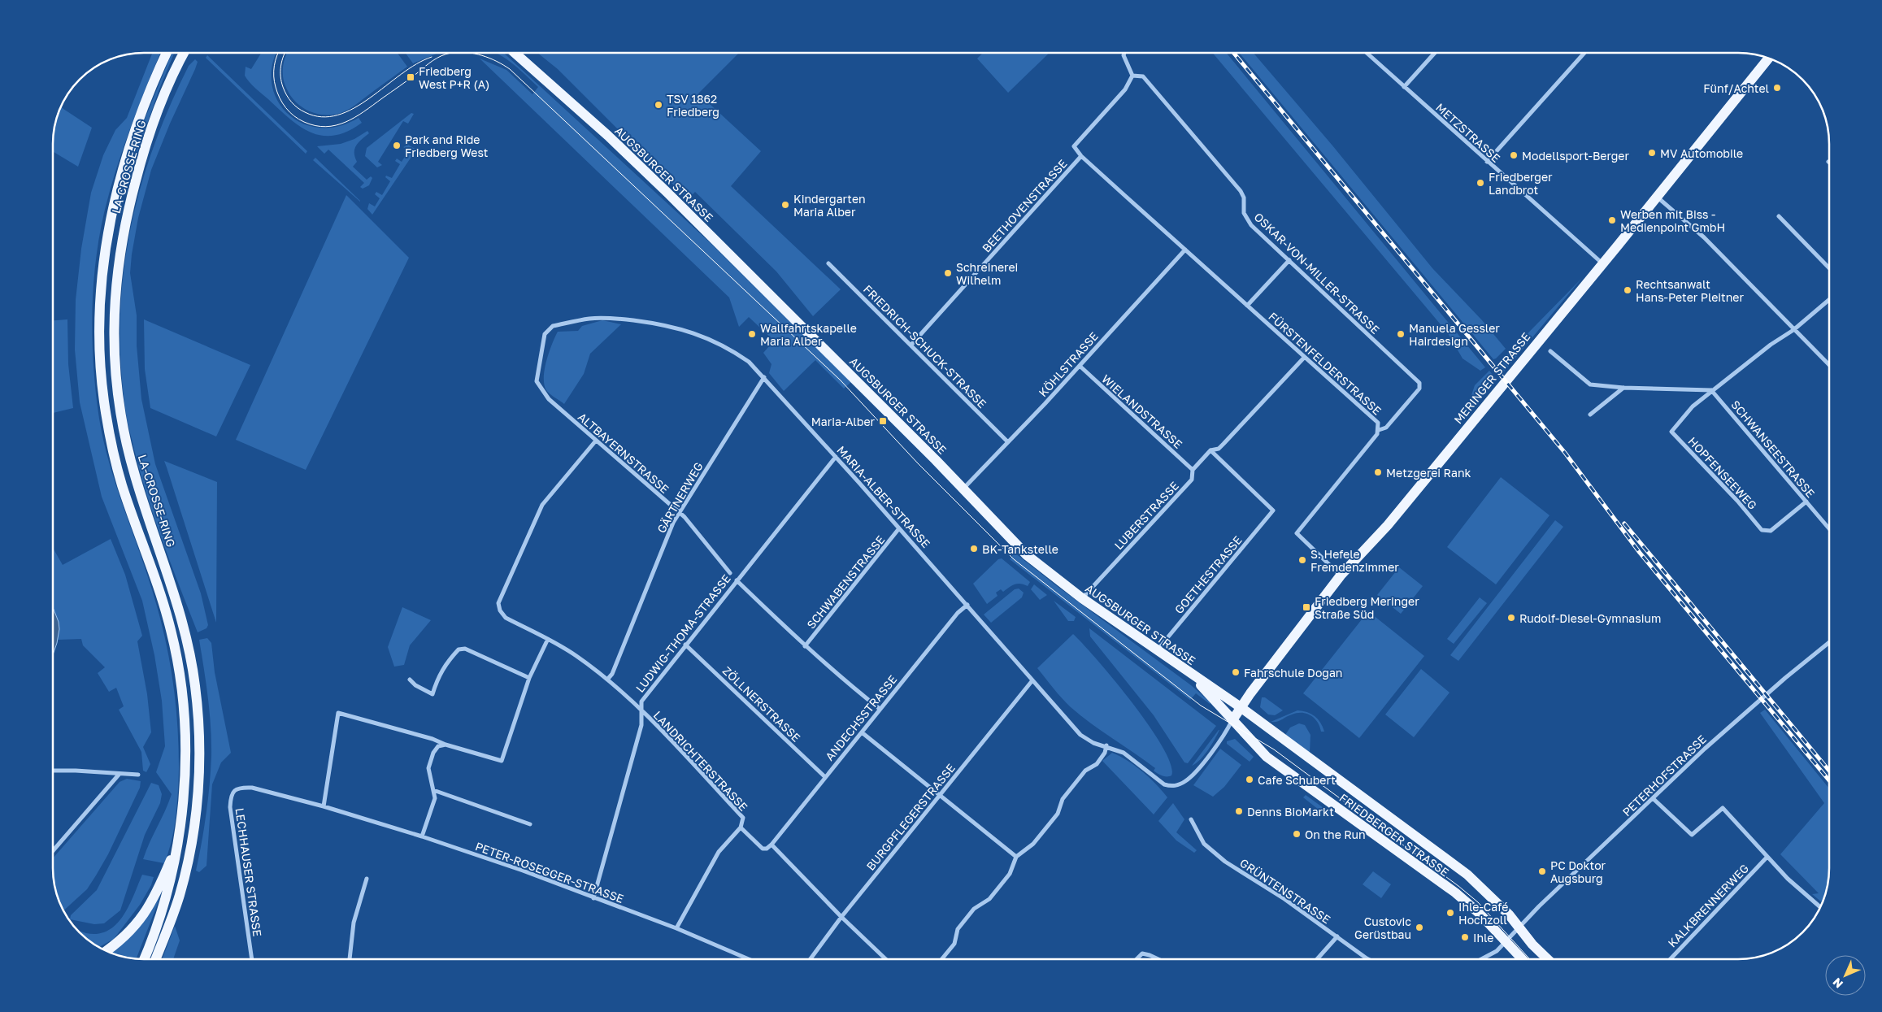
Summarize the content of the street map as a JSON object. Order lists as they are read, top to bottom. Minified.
{"streets":{"main road":["LA-CROSSE-RING","AUGSBURGER STRASSE","MERINGER STRASSE","FRIEDBERGER STRASSE"],"street":["METZSTRASSE","BEETHOVENSTRASSE","OSKAR-VON-MILLER-STRASSE","FRIEDRICH-SCHUCK-STRASSE","FÜRSTENFELDERSTRASSE","KÖHLSTRASSE","WIELANDSTRASSE","SCHWANSEESTRASSE","ALTBAYERNSTRASSE","HOPFENSEEWEG","MARIA-ALBER-STRASSE","GÄRTNERWEG","LUBERSTRASSE","GOETHESTRASSE","SCHWABENSTRASSE","LUDWIG-THOMA-STRASSE","ZÖLLNERSTRASSE","ANDECHSSTRASSE","LANDRICHTERSTRASSE","PETERHOFSTRASSE","BURGPFLEGERSTRASSE","LECHHAUSER STRASSE","PETER-ROSEGGER-STRASSE","GRÜNTENSTRASSE","KALKBRENNERWEG"]},"crossings":[["METZSTRASSE","MERINGER STRASSE"],["AUGSBURGER STRASSE","KÖHLSTRASSE"],["AUGSBURGER STRASSE","MERINGER STRASSE"],["AUGSBURGER STRASSE","LUBERSTRASSE"],["AUGSBURGER STRASSE","GOETHESTRASSE"],["AUGSBURGER STRASSE","FRIEDBERGER STRASSE"],["BEETHOVENSTRASSE","OSKAR-VON-MILLER-STRASSE"],["BEETHOVENSTRASSE","FRIEDRICH-SCHUCK-STRASSE"],["BEETHOVENSTRASSE","FÜRSTENFELDERSTRASSE"],["OSKAR-VON-MILLER-STRASSE","FÜRSTENFELDERSTRASSE"],["FRIEDRICH-SCHUCK-STRASSE","KÖHLSTRASSE"],["FÜRSTENFELDERSTRASSE","KÖHLSTRASSE"],["FÜRSTENFELDERSTRASSE","MERINGER STRASSE"],["FÜRSTENFELDERSTRASSE","LUBERSTRASSE"],["KÖHLSTRASSE","WIELANDSTRASSE"],["MERINGER STRASSE","MARIA-ALBER-STRASSE"],["MERINGER STRASSE","FRIEDBERGER STRASSE"],["WIELANDSTRASSE","LUBERSTRASSE"],["SCHWANSEESTRASSE","HOPFENSEEWEG"],["ALTBAYERNSTRASSE","MARIA-ALBER-STRASSE"],["ALTBAYERNSTRASSE","GÄRTNERWEG"],["ALTBAYERNSTRASSE","LANDRICHTERSTRASSE"],["MARIA-ALBER-STRASSE","GÄRTNERWEG"],["MARIA-ALBER-STRASSE","SCHWABENSTRASSE"],["MARIA-ALBER-STRASSE","LUDWIG-THOMA-STRASSE"],["MARIA-ALBER-STRASSE","ANDECHSSTRASSE"],["MARIA-ALBER-STRASSE","BURGPFLEGERSTRASSE"],["MARIA-ALBER-STRASSE","FRIEDBERGER STRASSE"],["GÄRTNERWEG","LANDRICHTERSTRASSE"],["LUBERSTRASSE","GOETHESTRASSE"],["LUDWIG-THOMA-STRASSE","ZÖLLNERSTRASSE"],["LUDWIG-THOMA-STRASSE","LANDRICHTERSTRASSE"],["LUDWIG-THOMA-STRASSE","PETER-ROSEGGER-STRASSE"],["ZÖLLNERSTRASSE","ANDECHSSTRASSE"],["ANDECHSSTRASSE","LANDRICHTERSTRASSE"],["PETERHOFSTRASSE","FRIEDBERGER STRASSE"],["LECHHAUSER STRASSE","PETER-ROSEGGER-STRASSE"]],"places":{"transit":["Friedberg West P+R (A)","Maria-Alber","Friedberg Meringer Straße Süd"],"other":["Fünf/Achtel","TSV 1862 Friedberg","Park and Ride Friedberg West","MV Automobile","Modellsport-Berger","Friedberger Landbrot","Kindergarten Maria Alber","Werben mit Biss - Medienpoint GmbH","Schreinerei Wilhelm","Rechtsanwalt Hans-Peter Pleitner","Wallfahrtskapelle Maria Alber","Manuela Gessler Hairdesign","Metzgerei Rank","BK-Tankstelle","S. Hefele Fremdenzimmer","Rudolf-Diesel-Gymnasium","Fahrschule Dogan","Cafe Schubert","Denns BioMarkt","On the Run","PC Doktor Augsburg","Ihle-Café Hochzoll","Custovic Gerüstbau","Ihle"]},"north":"bottom left"}
